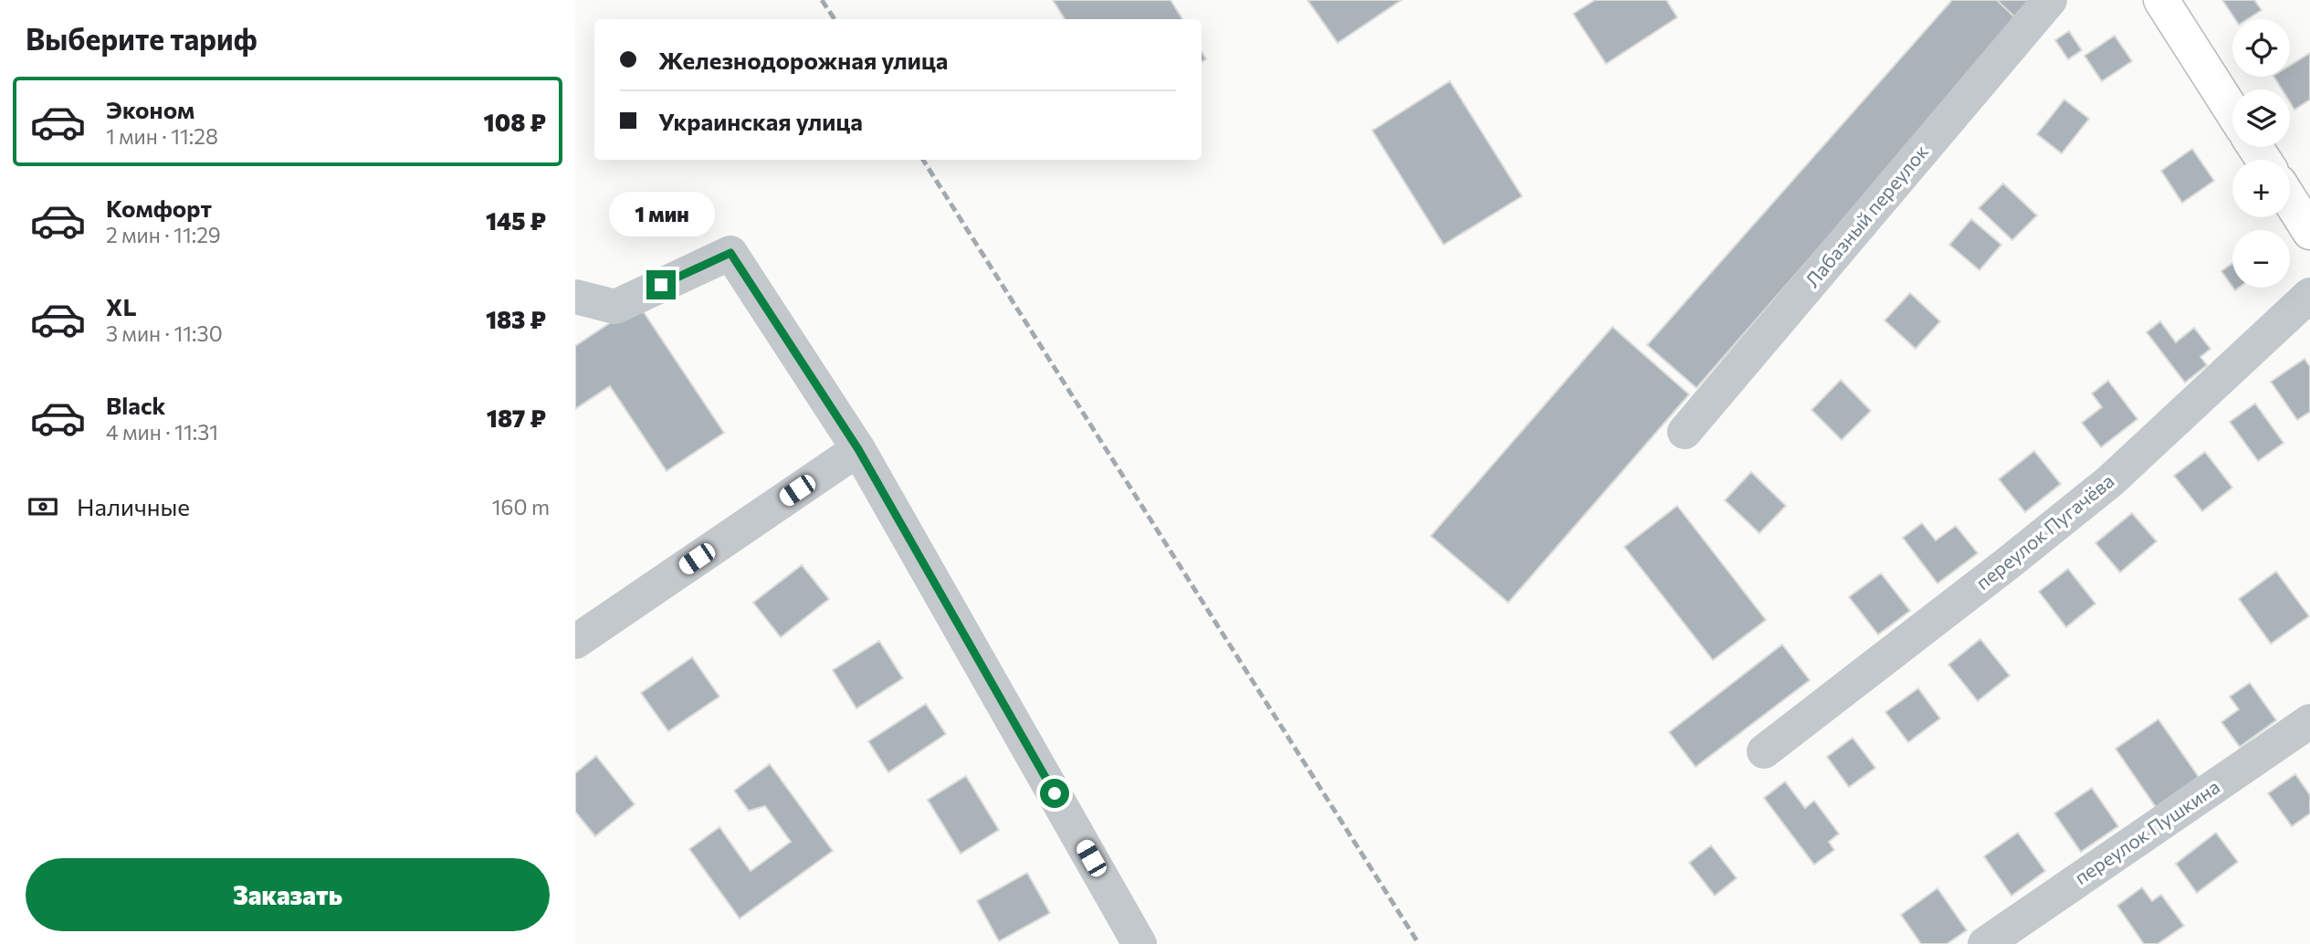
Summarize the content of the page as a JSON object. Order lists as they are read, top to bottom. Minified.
{"streets":{"street":["Лабазный переулок","переулок Пугачёва","переулок Пушкина"]},"page":{"heading":"Выберите тариф","map_buttons":["+","−"],"banner":["Железнодорожная улица","Украинская улица"],"list":[{"name":"Эконом","note":"1 мин · 11:28","value":"108 ₽"},{"name":"Комфорт","note":"2 мин · 11:29","value":"145 ₽"},{"name":"XL","note":"3 мин · 11:30","value":"183 ₽"},{"name":"Black","note":"4 мин · 11:31","value":"187 ₽"}],"bubble":"1 мин","pay":["Наличные","160 m"],"buttons":"Заказать"}}
